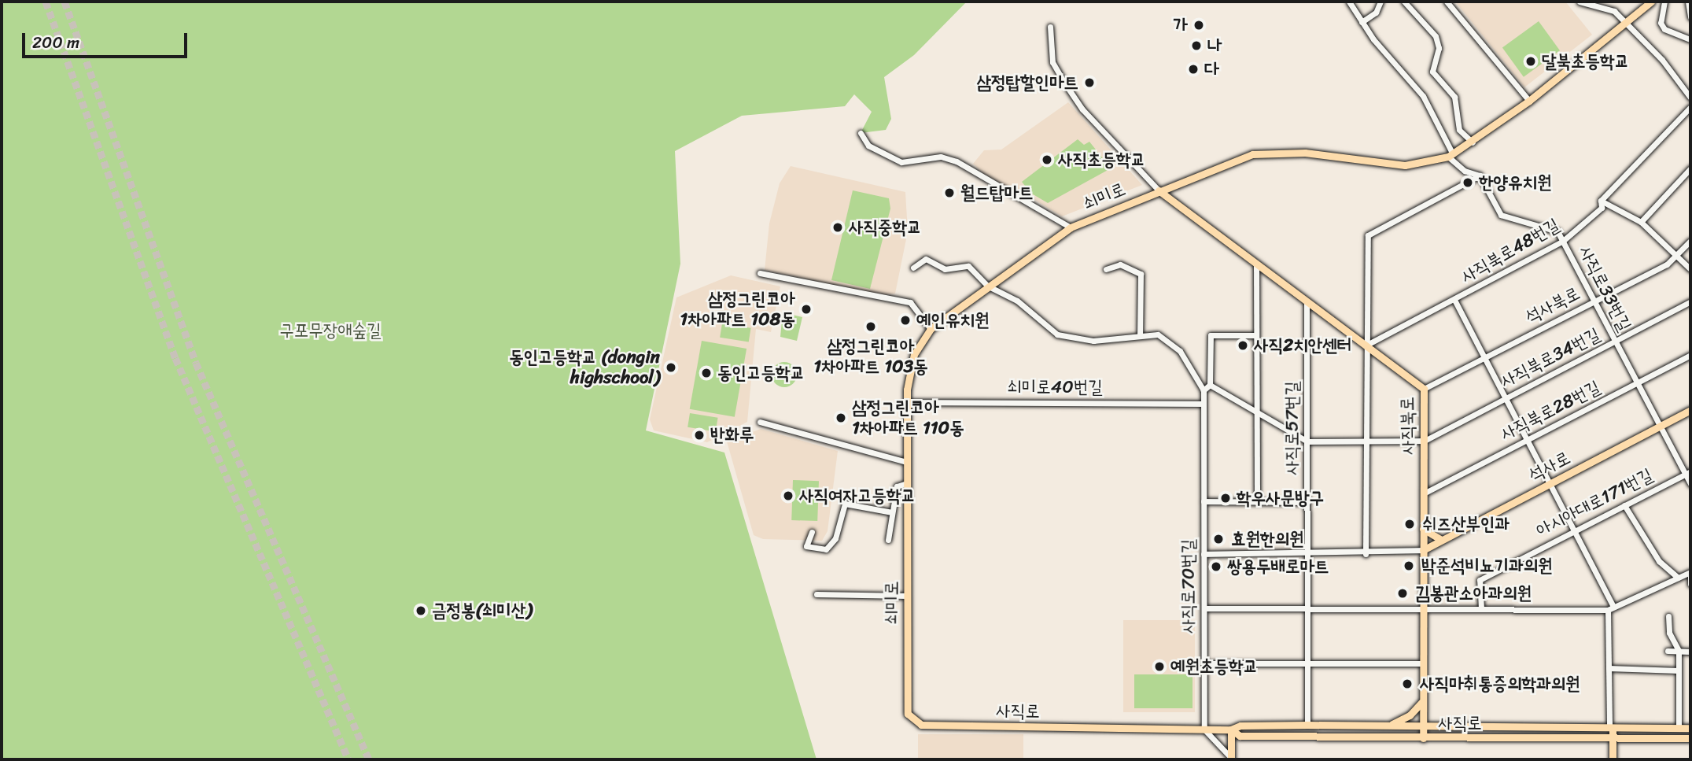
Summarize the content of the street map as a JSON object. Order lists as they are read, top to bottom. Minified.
{"streets":{"main road":["쇠미로","사직북로","석사로","사직로"],"street":["사직북로48번길","사직로33번길","석사북로","사직북로34번길","쇠미로40번길","사직북로28번길","사직로57번길","아시아대로171번길","사직로70번길"]},"crossings":[["쇠미로","쇠미로40번길"],["쇠미로","사직북로"],["쇠미로","사직로"],["사직북로48번길","사직로33번길"],["사직북로48번길","사직북로"],["사직로33번길","석사북로"],["사직로33번길","사직북로34번길"],["사직로33번길","사직북로28번길"],["사직로33번길","석사로"],["사직로33번길","아시아대로171번길"],["석사북로","사직북로"],["사직북로34번길","사직북로"],["쇠미로40번길","사직로70번길"],["사직북로28번길","사직북로"],["사직북로","사직로57번길"],["사직북로","석사로"],["사직북로","사직로"],["사직로57번길","사직로"],["사직로70번길","사직로"]],"parks":["구포무장애숲길"],"places":["가","나","달북초등학교","다","삼정탑할인마트","사직초등학교","한양유치원","월드탑마트","사직중학교","삼정그린코아 1차아파트 108동","예인유치원","삼정그린코아 1차아파트 103동","사직2치안센터","동인고등학교 (dongin highschool)","동인고등학교","삼정그린코아 1차아파트 110동","반화루","사직여자고등학교","학우사문방구","쉬즈산부인과","효원한의원","박준석비뇨기과의원","쌍용두배로마트","김봉관소아과의원","금정봉(쇠미산)","예원초등학교","사직마취통증의학과의원"],"scale_bar":"200 m"}
